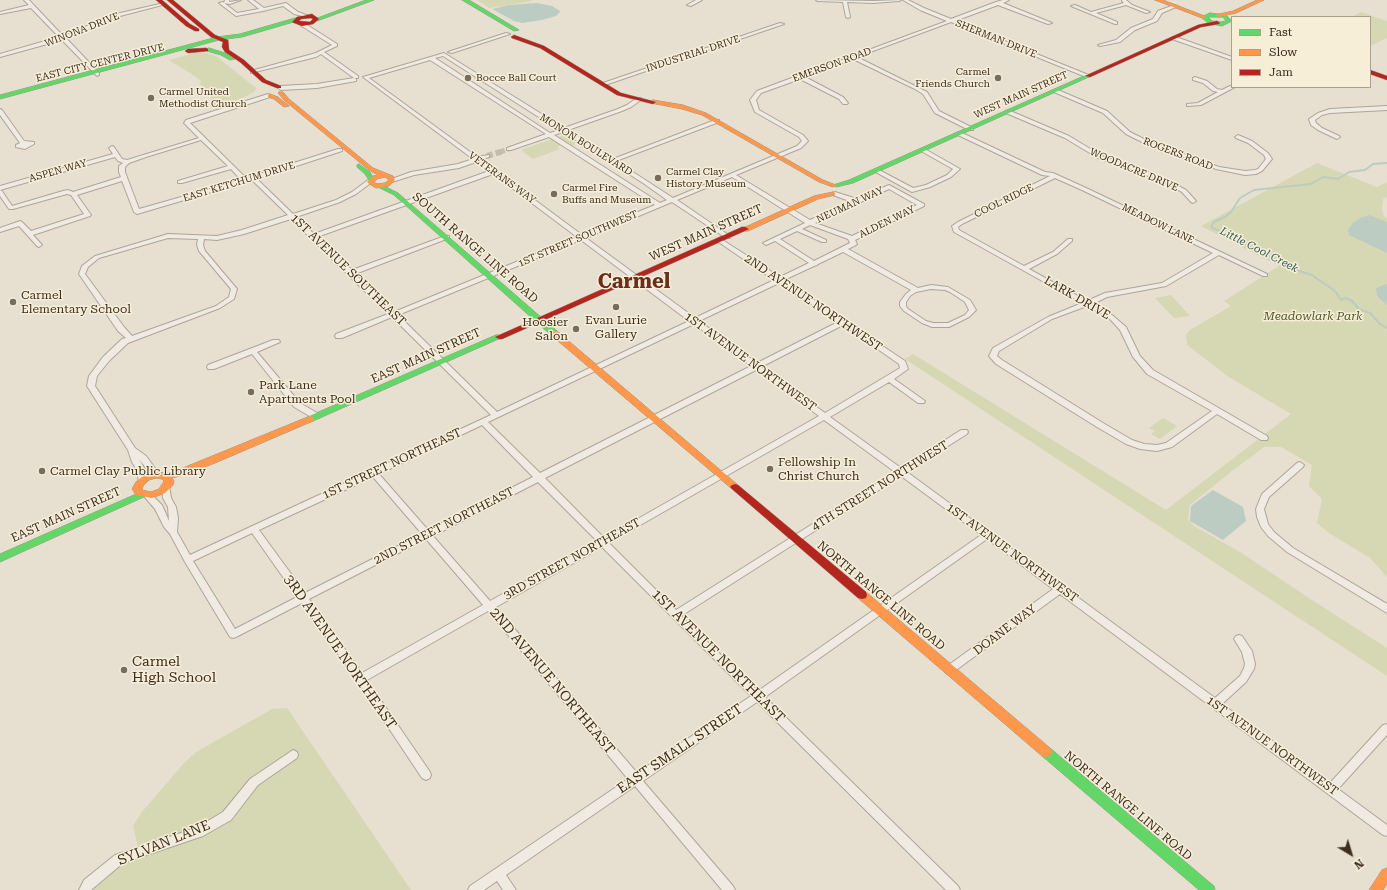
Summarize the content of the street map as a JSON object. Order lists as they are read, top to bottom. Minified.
{"streets":{"main road":["EAST CITY CENTER DRIVE","WEST MAIN STREET","SOUTH RANGE LINE ROAD","EAST MAIN STREET","NORTH RANGE LINE ROAD"],"street":["WINONA DRIVE","SHERMAN DRIVE","INDUSTRIAL DRIVE","EMERSON ROAD","MONON BOULEVARD","ROGERS ROAD","WOODACRE DRIVE","ASPEN WAY","VETERANS WAY","EAST KETCHUM DRIVE","COOL RIDGE","NEUMAN WAY","ALDEN WAY","MEADOW LANE","1ST STREET SOUTHWEST","1ST AVENUE SOUTHEAST","LARK DRIVE","2ND AVENUE NORTHWEST","1ST AVENUE NORTHWEST","1ST STREET NORTHEAST","4TH STREET NORTHWEST","2ND STREET NORTHEAST","3RD STREET NORTHEAST","DOANE WAY","3RD AVENUE NORTHEAST","1ST AVENUE NORTHEAST","2ND AVENUE NORTHEAST","EAST SMALL STREET","SYLVAN LANE"]},"crossings":[["SHERMAN DRIVE","EMERSON ROAD"],["SHERMAN DRIVE","WEST MAIN STREET"],["EAST CITY CENTER DRIVE","SOUTH RANGE LINE ROAD"],["EMERSON ROAD","MEADOW LANE"],["EMERSON ROAD","1ST STREET SOUTHWEST"],["WEST MAIN STREET","MONON BOULEVARD"],["WEST MAIN STREET","ROGERS ROAD"],["WEST MAIN STREET","WOODACRE DRIVE"],["WEST MAIN STREET","VETERANS WAY"],["WEST MAIN STREET","MEADOW LANE"],["WEST MAIN STREET","SOUTH RANGE LINE ROAD"],["WEST MAIN STREET","2ND AVENUE NORTHWEST"],["WEST MAIN STREET","EAST MAIN STREET"],["WEST MAIN STREET","1ST AVENUE NORTHWEST"],["WEST MAIN STREET","NORTH RANGE LINE ROAD"],["MONON BOULEVARD","1ST STREET SOUTHWEST"],["MONON BOULEVARD","2ND AVENUE NORTHWEST"],["VETERANS WAY","1ST STREET SOUTHWEST"],["VETERANS WAY","1ST AVENUE NORTHWEST"],["EAST KETCHUM DRIVE","SOUTH RANGE LINE ROAD"],["EAST KETCHUM DRIVE","1ST AVENUE SOUTHEAST"],["COOL RIDGE","MEADOW LANE"],["COOL RIDGE","LARK DRIVE"],["NEUMAN WAY","ALDEN WAY"],["ALDEN WAY","2ND AVENUE NORTHWEST"],["ALDEN WAY","1ST AVENUE NORTHWEST"],["ALDEN WAY","1ST STREET NORTHEAST"],["1ST STREET SOUTHWEST","SOUTH RANGE LINE ROAD"],["1ST STREET SOUTHWEST","1ST AVENUE SOUTHEAST"],["SOUTH RANGE LINE ROAD","EAST MAIN STREET"],["SOUTH RANGE LINE ROAD","NORTH RANGE LINE ROAD"],["1ST AVENUE SOUTHEAST","EAST MAIN STREET"],["2ND AVENUE NORTHWEST","2ND STREET NORTHEAST"],["2ND AVENUE NORTHWEST","3RD STREET NORTHEAST"],["EAST MAIN STREET","NORTH RANGE LINE ROAD"],["1ST AVENUE NORTHWEST","1ST STREET NORTHEAST"],["1ST AVENUE NORTHWEST","4TH STREET NORTHWEST"],["1ST AVENUE NORTHWEST","2ND STREET NORTHEAST"],["1ST AVENUE NORTHWEST","3RD STREET NORTHEAST"],["1ST AVENUE NORTHWEST","DOANE WAY"],["1ST AVENUE NORTHWEST","EAST SMALL STREET"],["1ST STREET NORTHEAST","2ND STREET NORTHEAST"],["1ST STREET NORTHEAST","NORTH RANGE LINE ROAD"],["1ST STREET NORTHEAST","3RD AVENUE NORTHEAST"],["1ST STREET NORTHEAST","1ST AVENUE NORTHEAST"],["1ST STREET NORTHEAST","2ND AVENUE NORTHEAST"],["4TH STREET NORTHWEST","NORTH RANGE LINE ROAD"],["4TH STREET NORTHWEST","1ST AVENUE NORTHEAST"],["2ND STREET NORTHEAST","NORTH RANGE LINE ROAD"],["2ND STREET NORTHEAST","3RD AVENUE NORTHEAST"],["2ND STREET NORTHEAST","1ST AVENUE NORTHEAST"],["2ND STREET NORTHEAST","2ND AVENUE NORTHEAST"],["3RD STREET NORTHEAST","NORTH RANGE LINE ROAD"],["3RD STREET NORTHEAST","3RD AVENUE NORTHEAST"],["3RD STREET NORTHEAST","1ST AVENUE NORTHEAST"],["3RD STREET NORTHEAST","2ND AVENUE NORTHEAST"],["NORTH RANGE LINE ROAD","DOANE WAY"],["NORTH RANGE LINE ROAD","EAST SMALL STREET"],["1ST AVENUE NORTHEAST","EAST SMALL STREET"],["2ND AVENUE NORTHEAST","EAST SMALL STREET"]],"districts":["Carmel"],"water":["Little Cool Creek"],"parks":["Meadowlark Park"],"places":["Bocce Ball Court","Carmel Friends Church","Carmel United Methodist Church","Carmel Clay History Museum","Carmel Fire Buffs and Museum","Carmel Elementary School","Evan Lurie Gallery","Hoosier Salon","Park Lane Apartments Pool","Fellowship In Christ Church","Carmel Clay Public Library","Carmel High School"],"legend":["Fast","Slow","Jam"],"north":"bottom right"}
